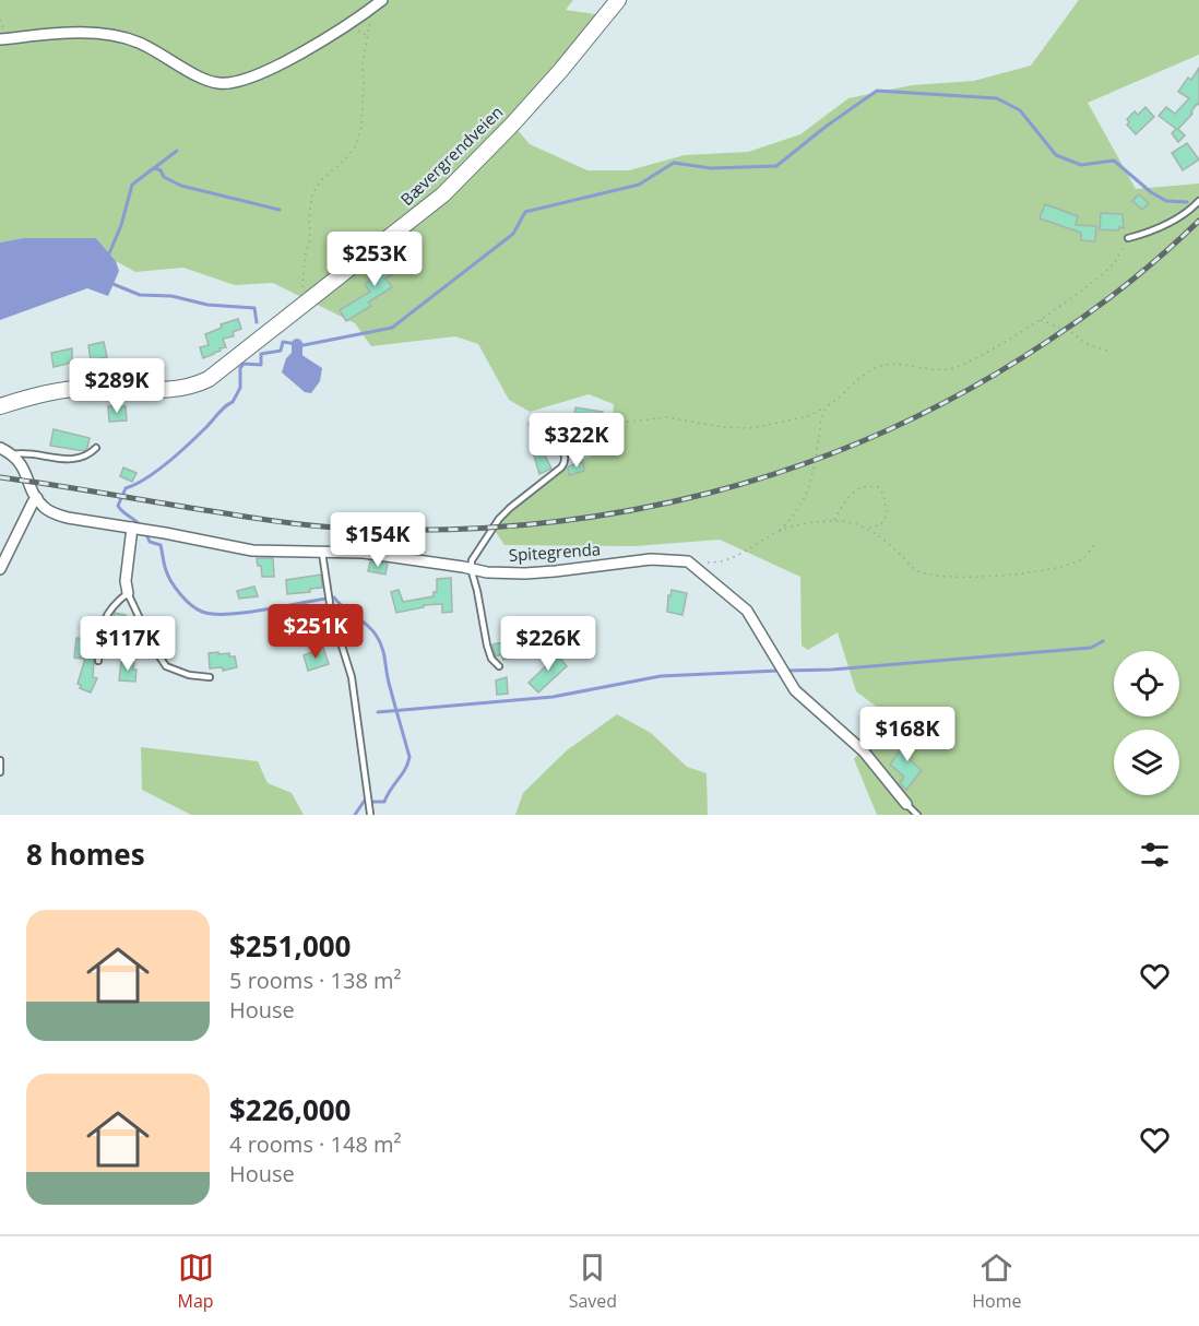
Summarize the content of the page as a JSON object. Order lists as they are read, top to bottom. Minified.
{"streets":{"main road":["Bævergrendveien"],"street":["Spitegrenda"]},"page":{"price":["$253K","$289K","$322K","$154K","$251K","$117K","$226K","$168K"],"heading":"8 homes","list":[{"name":"$251,000","note":"5 rooms · 138 m² · House"},{"name":"$226,000","note":"4 rooms · 148 m² · House"}],"tabs":["Map","Saved","Home"]}}
